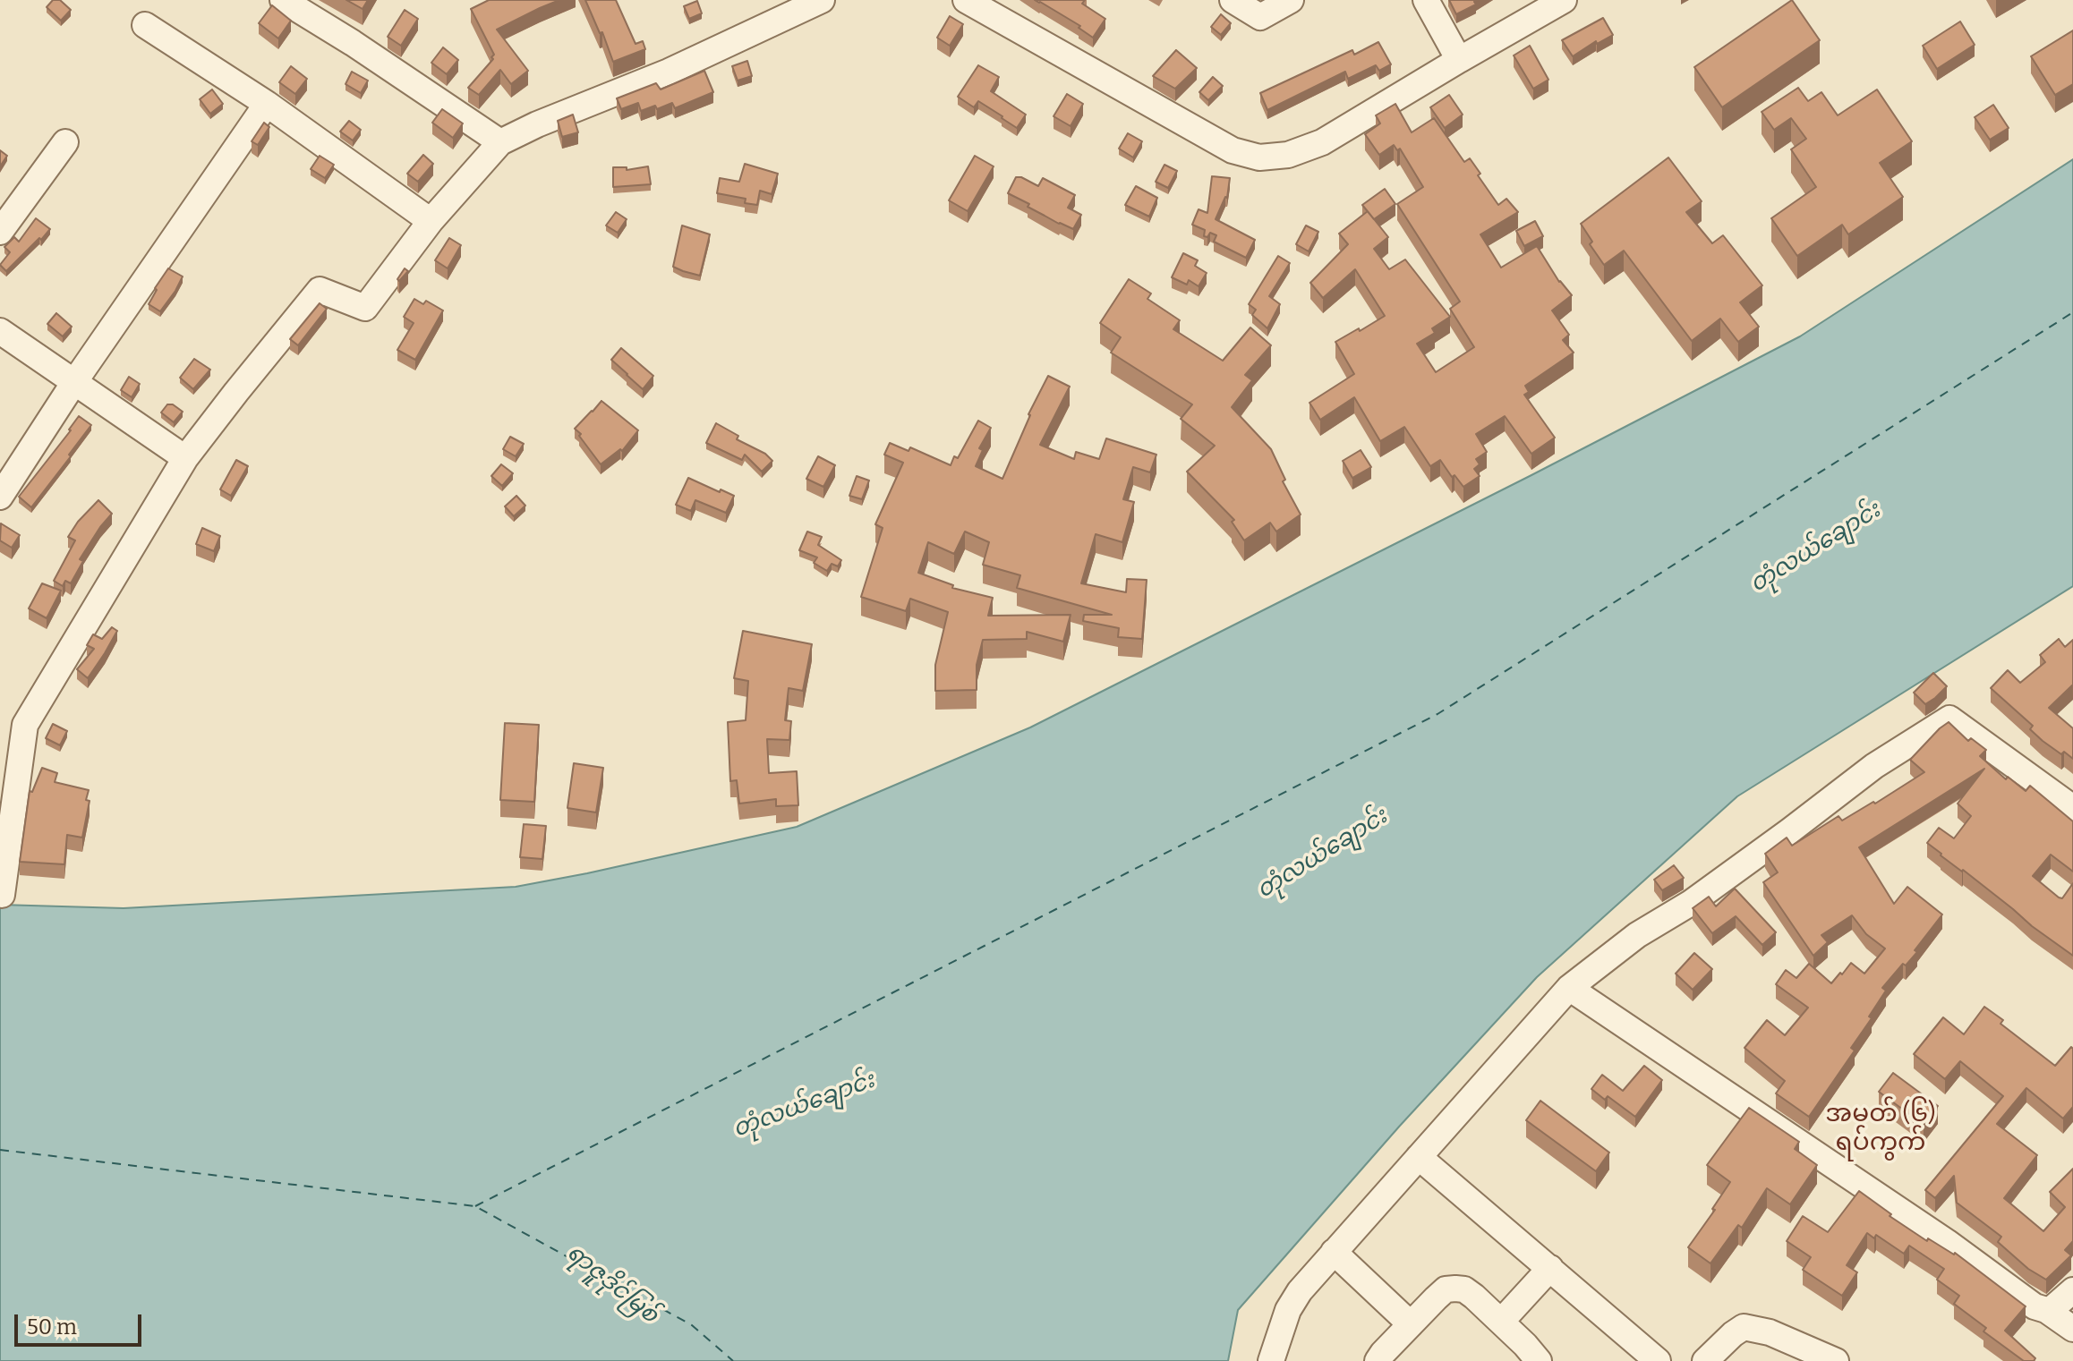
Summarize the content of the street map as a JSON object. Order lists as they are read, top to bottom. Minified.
{"districts":["အမှတ် (၆) ရပ်ကွက်"],"water":["တုံလယ်ချောင်း","ရာဇူဒိုင်မြစ်"],"scale_bar":"50 m"}
